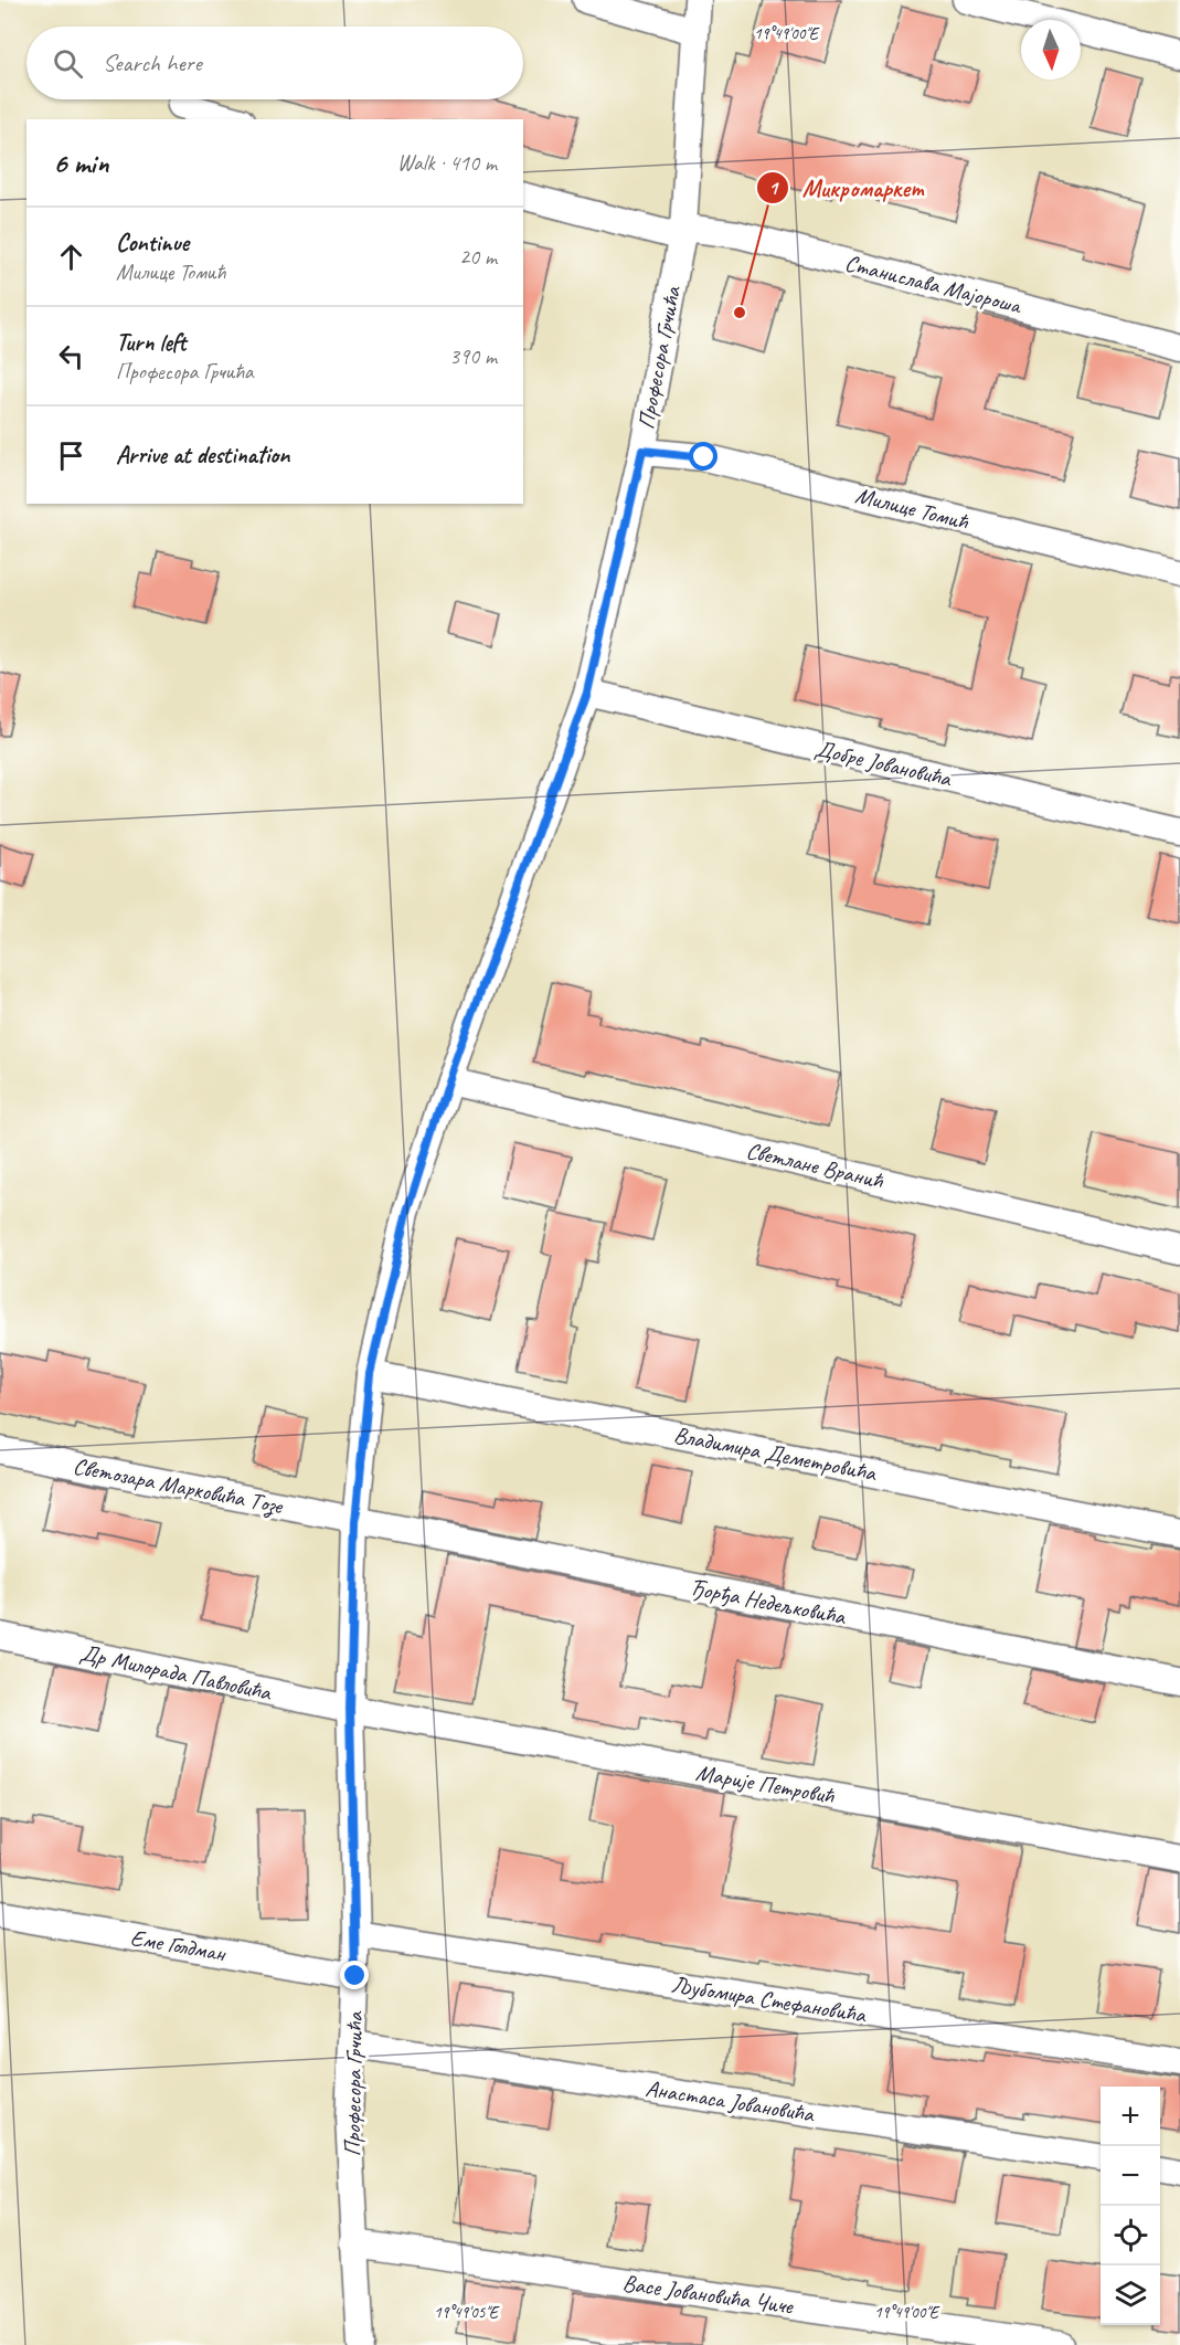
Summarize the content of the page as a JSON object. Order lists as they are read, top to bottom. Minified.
{"streets":{"street":["Станислава Мајороша","Професора Грчића","Милице Томић","Добре Јовановића","Светлане Вранић","Владимира Деметровића","Светозара Марковића Тозе","Ђорђа Недељковића","Др Милорада Павловића","Марије Петровић","Еме Голдман","Љубомира Стефановића","Анастаса Јовановића","Васе Јовановића Чиче"]},"crossings":[["Станислава Мајороша","Професора Грчића"],["Професора Грчића","Милице Томић"],["Професора Грчића","Добре Јовановића"],["Професора Грчића","Светлане Вранић"],["Професора Грчића","Владимира Деметровића"],["Професора Грчића","Светозара Марковића Тозе"],["Професора Грчића","Ђорђа Недељковића"],["Професора Грчића","Др Милорада Павловића"],["Професора Грчића","Марије Петровић"],["Професора Грчића","Еме Голдман"],["Професора Грчића","Љубомира Стефановића"],["Професора Грчића","Анастаса Јовановића"],["Професора Грчића","Васе Јовановића Чиче"],["Светозара Марковића Тозе","Ђорђа Недељковића"],["Др Милорада Павловића","Марије Петровић"]],"places":["Микромаркет"],"north":"bottom","page":{"search":"Search here","heading":["6 min","Walk · 410 m"],"list":[["Continue","Милице Томић","20 m"],["Turn left","Професора Грчића","390 m"],"Arrive at destination"],"map_buttons":["+","−"]},"coordinates":["19°49'00\"E","19°49'05\"E"]}
